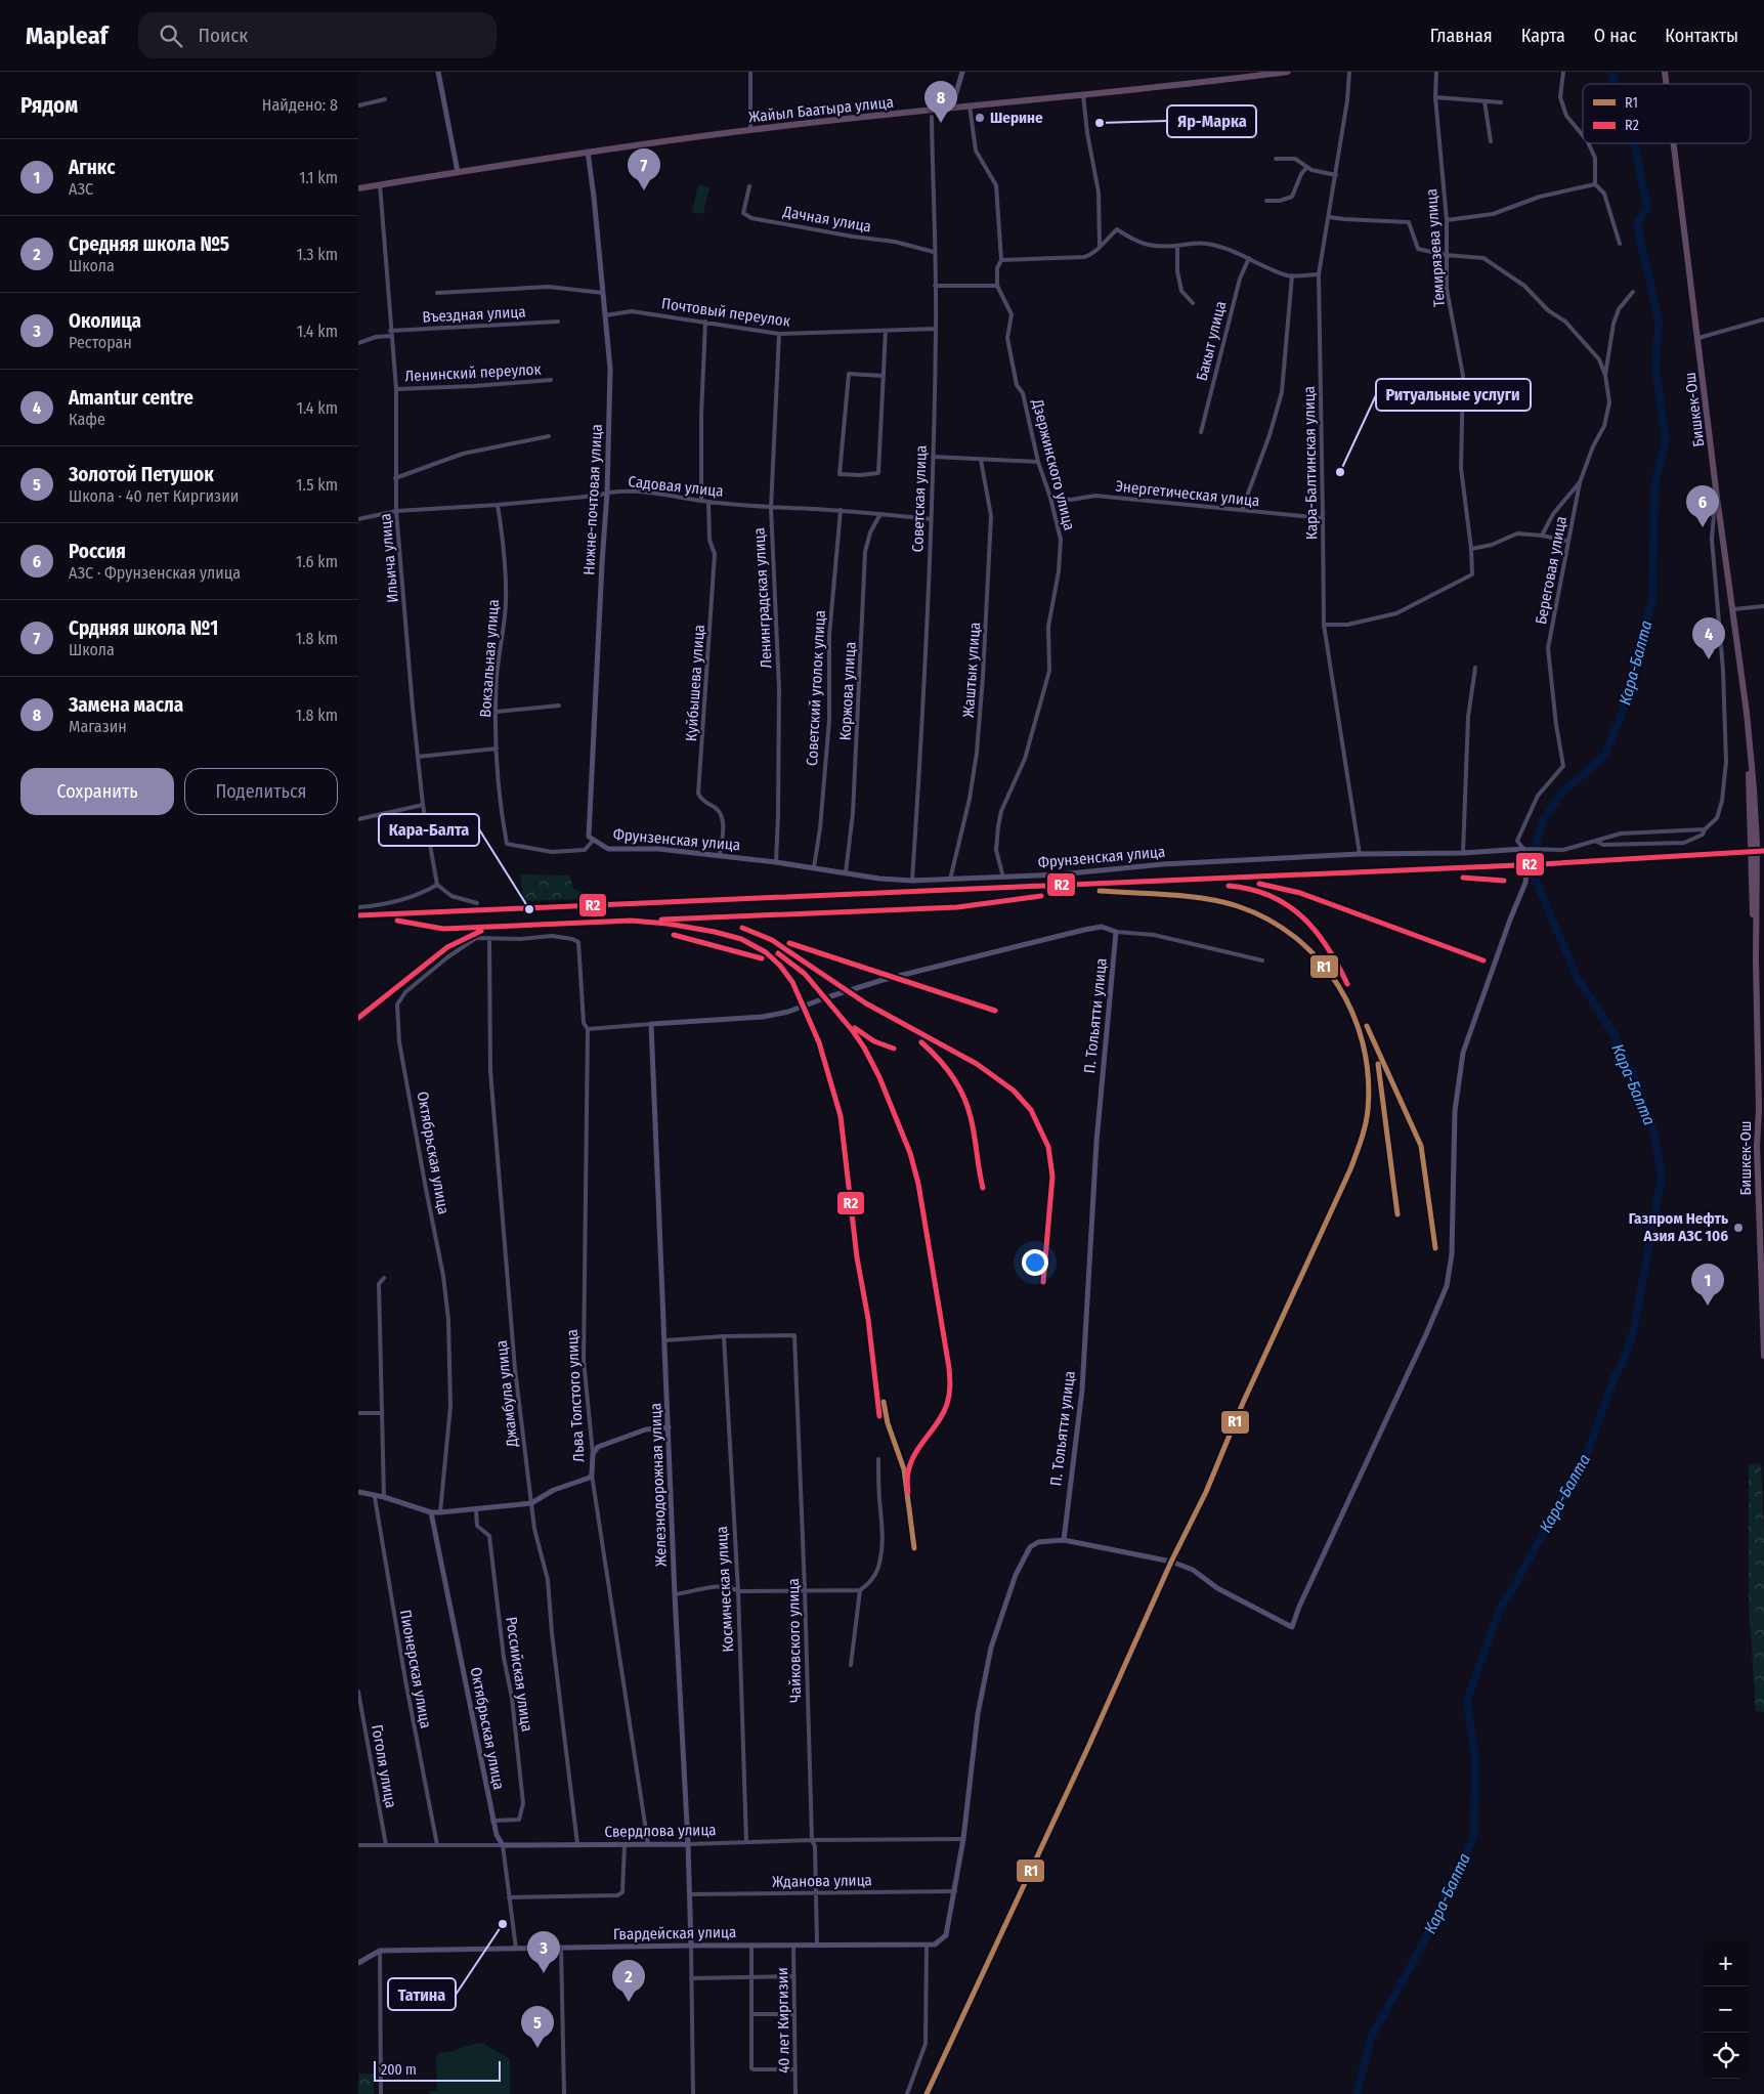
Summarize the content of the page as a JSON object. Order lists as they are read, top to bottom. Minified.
{"streets":{"highway":["Жайыл Баатыра улица","Бишкек-Ош"],"street":["Дачная улица","Темирязева улица","Почтовый переулок","Въездная улица","Бакыт улица","Ленинский переулок","Кара-Балтинская улица","Дзержинского улица","Садовая улица","Энергетическая улица","Советская улица","Нижне-почтовая улица","Ильича улица","Береговая улица","Ленинградская улица","Вокзальная улица","Жаштык улица","Куйбышева улица","Советский уголок улица","Коржова улица","Фрунзенская улица","П. Тольятти улица","Октябрьская улица","Джамбула улица","Льва Толстого улица","Железнодорожная улица","Космическая улица","Чайковского улица","Пионерская улица","Российская улица","Гоголя улица","Свердлова улица","Жданова улица","Гвардейская улица","40 лет Киргизии"]},"crossings":[["Жайыл Баатыра улица","Советская улица"],["Жайыл Баатыра улица","Нижне-почтовая улица"],["Жайыл Баатыра улица","Ильича улица"],["Дачная улица","Советская улица"],["Темирязева улица","Кара-Балтинская улица"],["Почтовый переулок","Советская улица"],["Почтовый переулок","Нижне-почтовая улица"],["Почтовый переулок","Ленинградская улица"],["Въездная улица","Ильича улица"],["Ленинский переулок","Ильича улица"],["Кара-Балтинская улица","Энергетическая улица"],["Кара-Балтинская улица","Фрунзенская улица"],["Дзержинского улица","Энергетическая улица"],["Дзержинского улица","Фрунзенская улица"],["Садовая улица","Советская улица"],["Садовая улица","Нижне-почтовая улица"],["Садовая улица","Ильича улица"],["Садовая улица","Ленинградская улица"],["Садовая улица","Вокзальная улица"],["Садовая улица","Куйбышева улица"],["Садовая улица","Советский уголок улица"],["Садовая улица","Коржова улица"],["Советская улица","Фрунзенская улица"],["Нижне-почтовая улица","Фрунзенская улица"],["Береговая улица","Фрунзенская улица"],["Ленинградская улица","Фрунзенская улица"],["Вокзальная улица","Фрунзенская улица"],["Жаштык улица","Фрунзенская улица"],["Куйбышева улица","Фрунзенская улица"],["Советский уголок улица","Фрунзенская улица"],["Коржова улица","Фрунзенская улица"],["Октябрьская улица","Джамбула улица"],["Октябрьская улица","Льва Толстого улица"],["Октябрьская улица","Российская улица"],["Октябрьская улица","Свердлова улица"],["Октябрьская улица","Гвардейская улица"],["Джамбула улица","Свердлова улица"],["Льва Толстого улица","Свердлова улица"],["Железнодорожная улица","Свердлова улица"],["Железнодорожная улица","Жданова улица"],["Железнодорожная улица","Гвардейская улица"],["Космическая улица","Чайковского улица"],["Космическая улица","Свердлова улица"],["Чайковского улица","Свердлова улица"],["Чайковского улица","Жданова улица"],["Чайковского улица","Гвардейская улица"],["Пионерская улица","Свердлова улица"],["Гоголя улица","Свердлова улица"],["Гвардейская улица","40 лет Киргизии"]],"water":["Кара-Балта"],"places":["Шерине","Яр-Марка","Ритуальные услуги","Кара-Балта","Газпром Нефть Азия АЗС 106","Татина"],"lines":["transit line R2","transit line R1"],"legend":["R1","R2"],"scale_bar":"200 m","page":{"header":"Mapleaf","search":"Поиск","nav":["Главная","Карта","О нас","Контакты"],"heading":["Рядом","Найдено: 8"],"pins":["8","7","6","4","1","3","2","5"],"list":[{"mark":"1","name":"Агнкс","note":"АЗС","value":"1.1 km"},{"mark":"2","name":"Средняя школа №5","note":"Школа","value":"1.3 km"},{"mark":"3","name":"Околица","note":"Ресторан","value":"1.4 km"},{"mark":"4","name":"Amantur centre","note":"Кафе","value":"1.4 km"},{"mark":"5","name":"Золотой Петушок","note":"Школа · 40 лет Киргизии","value":"1.5 km"},{"mark":"6","name":"Россия","note":"АЗС · Фрунзенская улица","value":"1.6 km"},{"mark":"7","name":"Срдняя школа №1","note":"Школа","value":"1.8 km"},{"mark":"8","name":"Замена масла","note":"Магазин","value":"1.8 km"}],"buttons":["Сохранить","Поделиться"],"map_buttons":["+","−"],"scale":"200 m"}}
